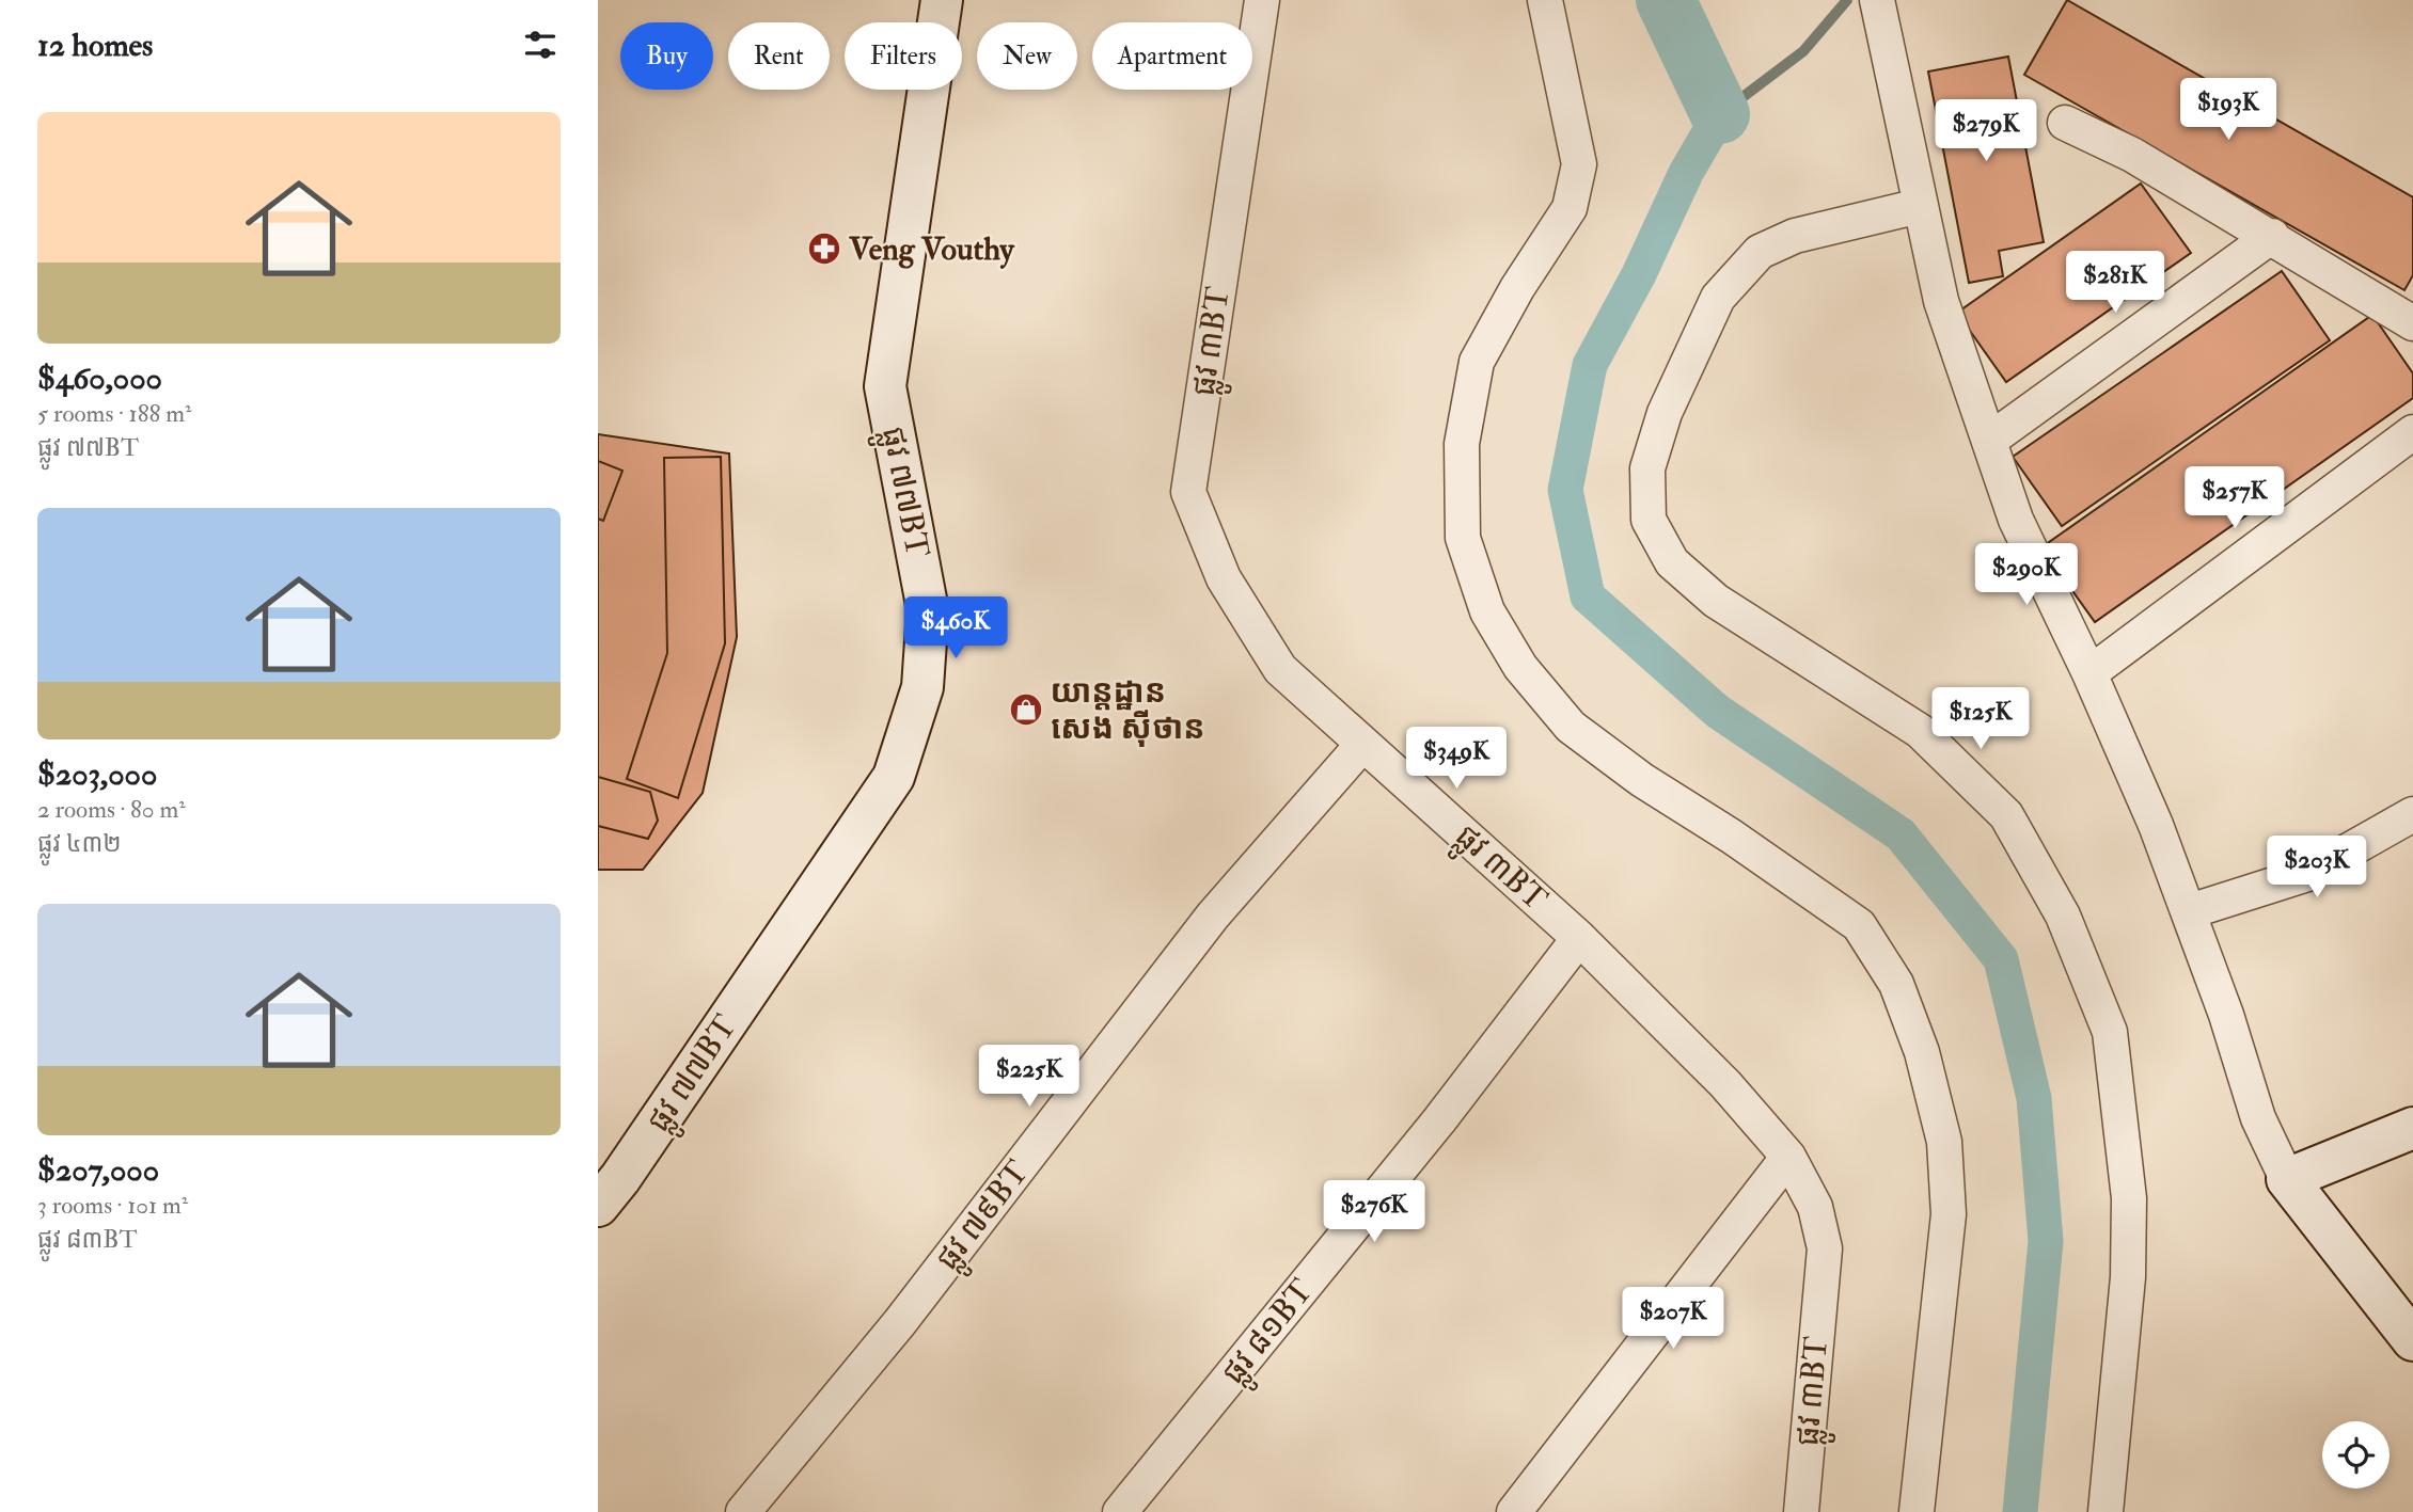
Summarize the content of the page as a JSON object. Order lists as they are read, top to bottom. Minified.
{"streets":{"street":["ផ្លូវ ៣BT","ផ្លូវ ៧៧BT","ផ្លូវ ៧៩BT","ផ្លូវ ៨១BT"]},"crossings":[["ផ្លូវ ៣BT","ផ្លូវ ៧៩BT"],["ផ្លូវ ៣BT","ផ្លូវ ៨១BT"]],"places":{"pharmacy":["Veng Vouthy"],"shop":["យាន្ដដ្ឋាន សេង ស៊ីថាន"]},"page":{"heading":"12 homes","chip":["Buy","Rent","Filters","New","Apartment"],"price":["$193K","$279K","$281K","$257K","$290K","$460K","$125K","$349K","$203K","$225K","$276K","$207K"],"list":[{"name":"$460,000","note":"5 rooms · 188 m² · ផ្លូវ ៧៧BT"},{"name":"$203,000","note":"2 rooms · 80 m² · ផ្លូវ ៤៣២"},{"name":"$207,000","note":"3 rooms · 101 m² · ផ្លូវ ៨៣BT"}]}}
